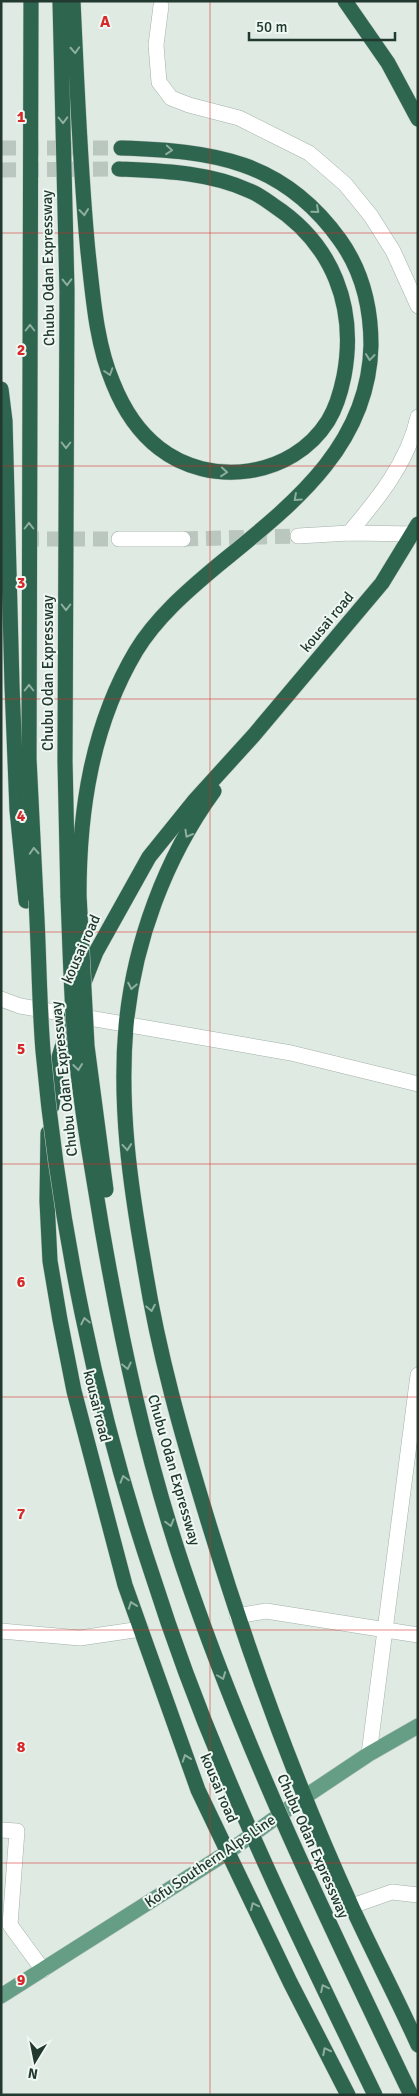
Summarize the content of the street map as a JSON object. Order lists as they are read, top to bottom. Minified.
{"streets":{"highway":["Chubu Odan Expressway","kousai road"],"main road":["Kofu Southern Alps Line"]},"crossings":[["kousai road","Kofu Southern Alps Line"]],"scale_bar":"50 m","north":"bottom","grid":{"columns":["A"],"rows":["1","2","3","4","5","6","7","8","9"]}}
